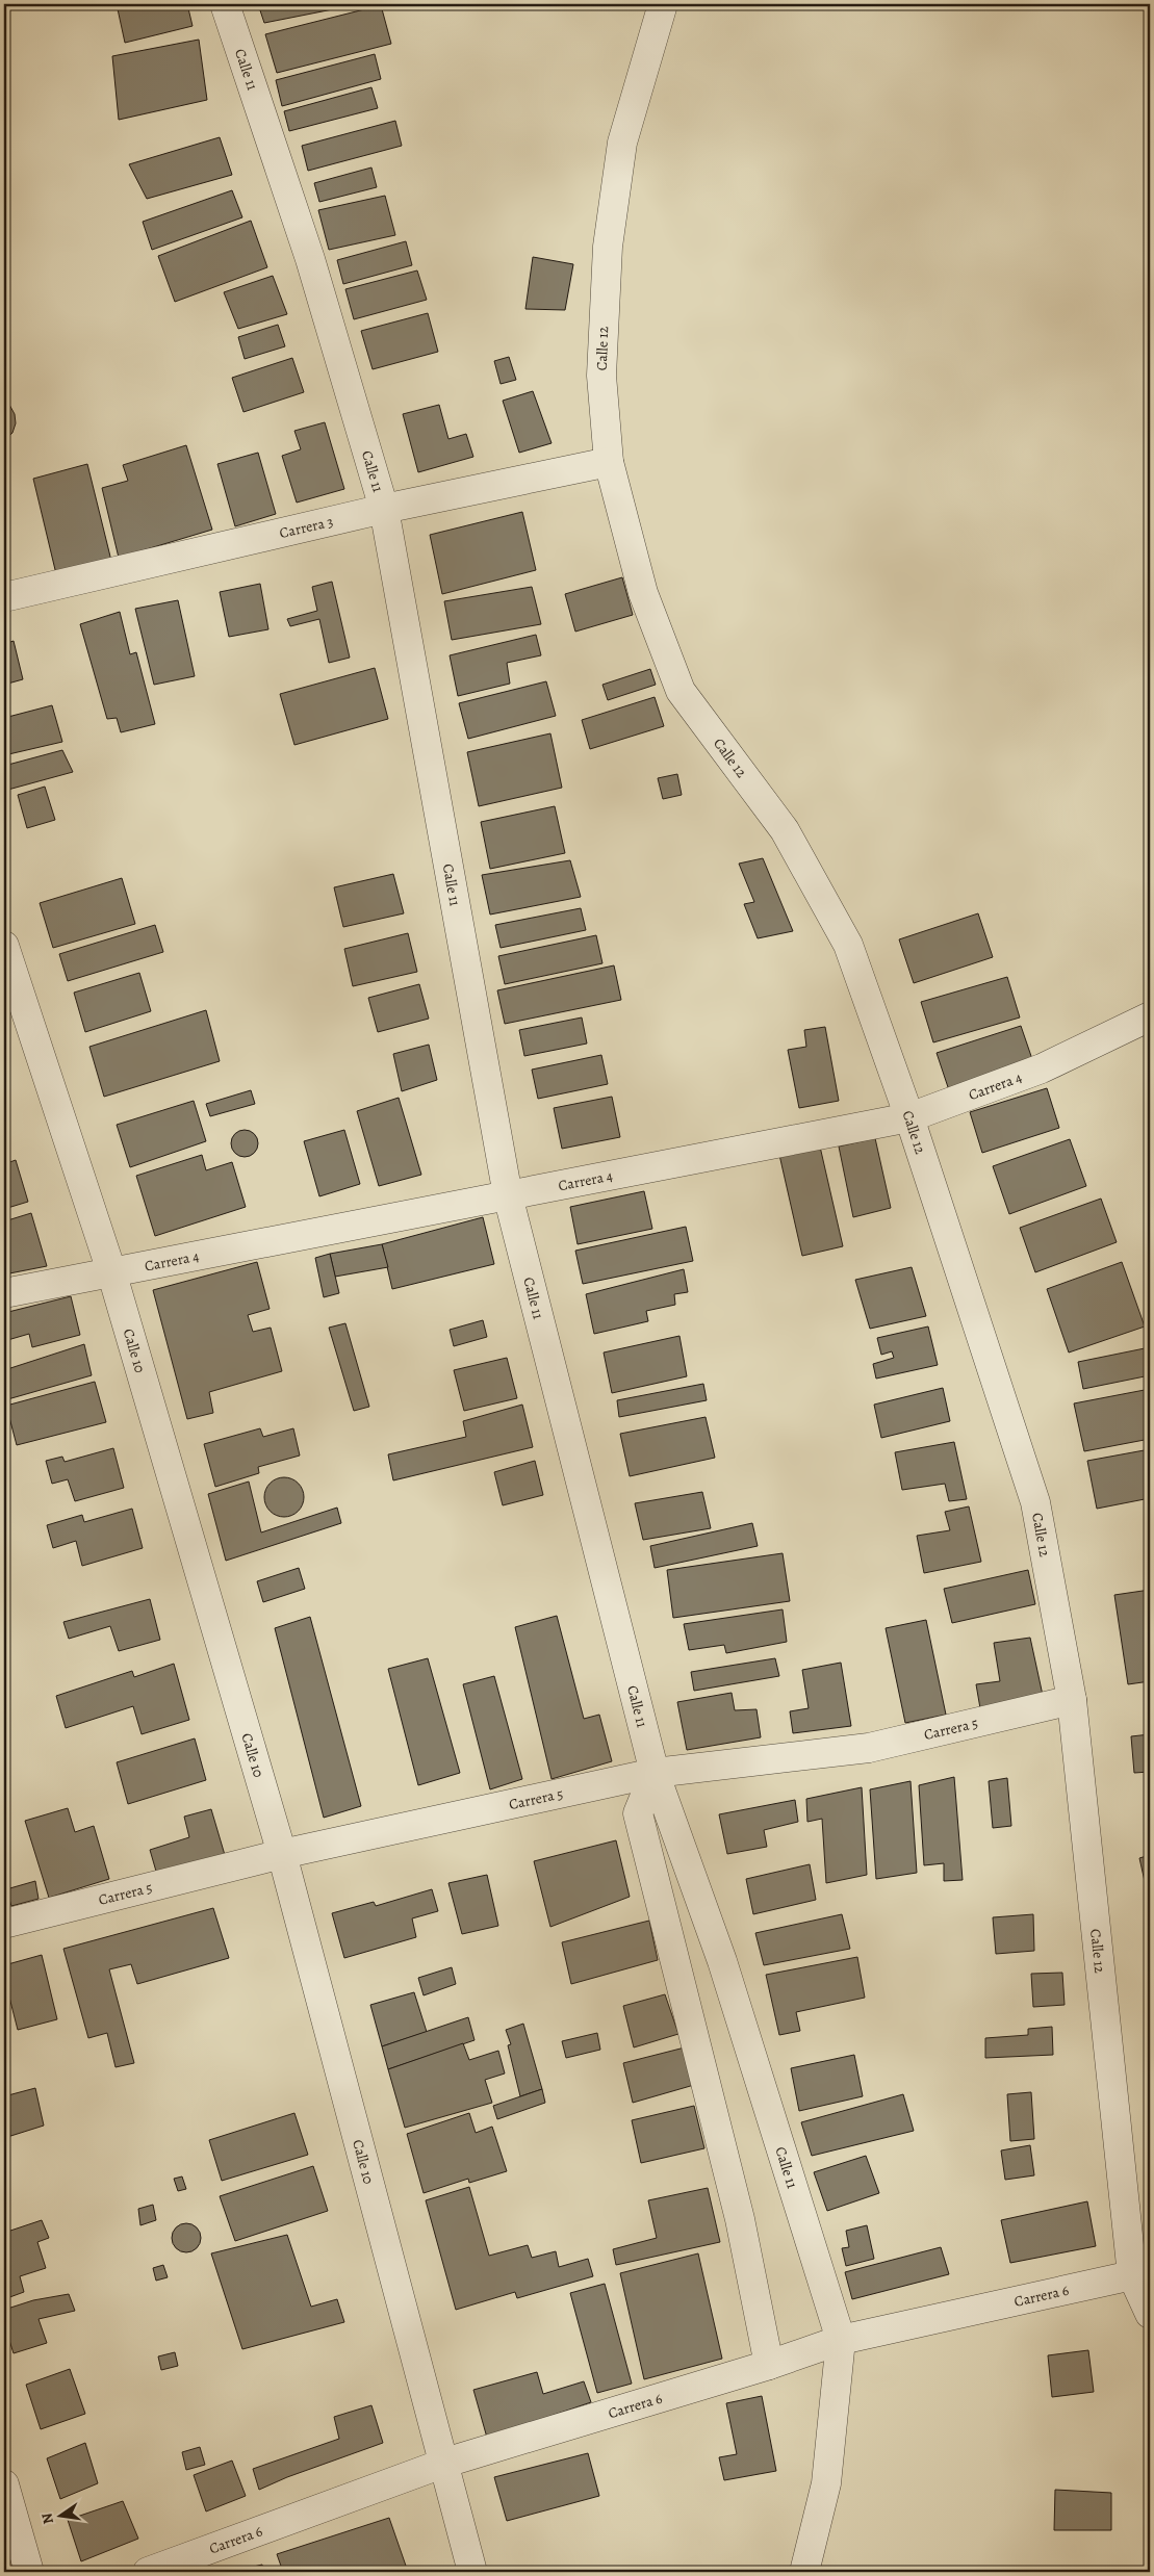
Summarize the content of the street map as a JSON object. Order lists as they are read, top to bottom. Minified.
{"streets":{"street":["Calle 11","Calle 12","Carrera 3","Carrera 4","Calle 10","Carrera 5","Carrera 6"]},"crossings":[["Calle 11","Carrera 3"],["Calle 11","Carrera 4"],["Calle 11","Carrera 5"],["Calle 11","Carrera 6"],["Calle 12","Carrera 3"],["Calle 12","Carrera 4"],["Calle 12","Carrera 5"],["Calle 12","Carrera 6"],["Carrera 4","Calle 10"],["Calle 10","Carrera 5"],["Calle 10","Carrera 6"]],"north":"left"}
